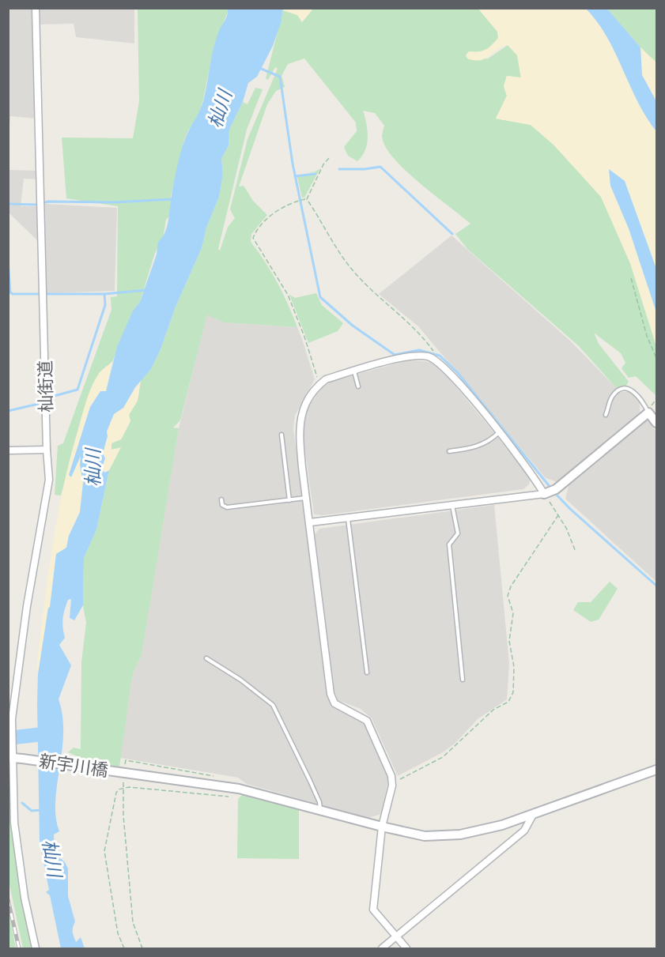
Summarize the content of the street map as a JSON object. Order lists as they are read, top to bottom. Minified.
{"streets":{"street":["杣街道","新宇川橋"]},"crossings":[["杣街道","新宇川橋"]],"water":["杣川"]}
